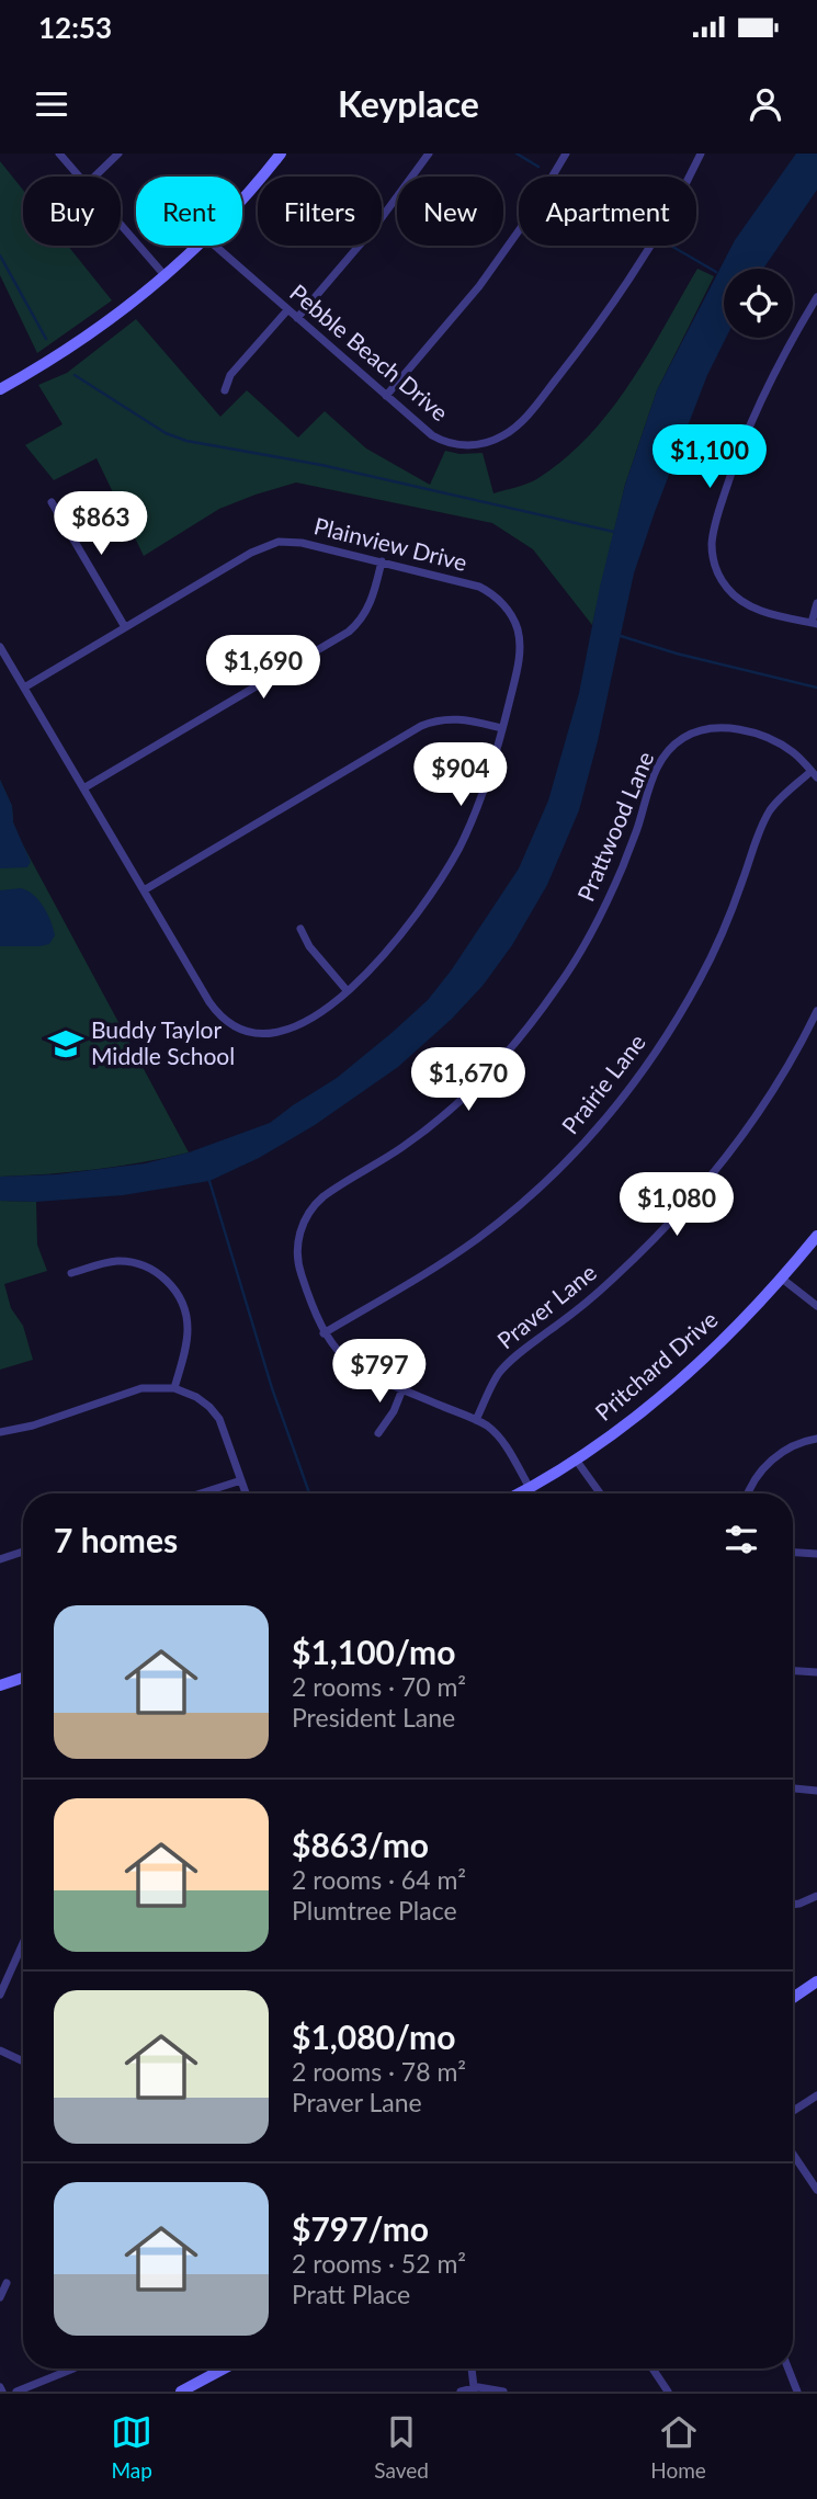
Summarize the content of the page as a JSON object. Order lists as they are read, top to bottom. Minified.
{"streets":{"street":["Pebble Beach Drive","Plainview Drive","Prattwood Lane","Prairie Lane","Praver Lane","Pritchard Drive"]},"crossings":[["Prattwood Lane","Prairie Lane"],["Prattwood Lane","Praver Lane"],["Prattwood Lane","Pritchard Drive"]],"places":{"school or university":["Buddy Taylor Middle School"]},"page":{"status":"12:53","header":"Keyplace","chip":["Buy","Rent","Filters","New","Apartment"],"price":["$1,100","$863","$1,690","$904","$1,670","$1,080","$797"],"heading":"7 homes","list":[{"name":"$1,100/mo","note":"2 rooms · 70 m² · President Lane"},{"name":"$863/mo","note":"2 rooms · 64 m² · Plumtree Place"},{"name":"$1,080/mo","note":"2 rooms · 78 m² · Praver Lane"},{"name":"$797/mo","note":"2 rooms · 52 m² · Pratt Place"}],"tabs":["Map","Saved","Home"]}}
